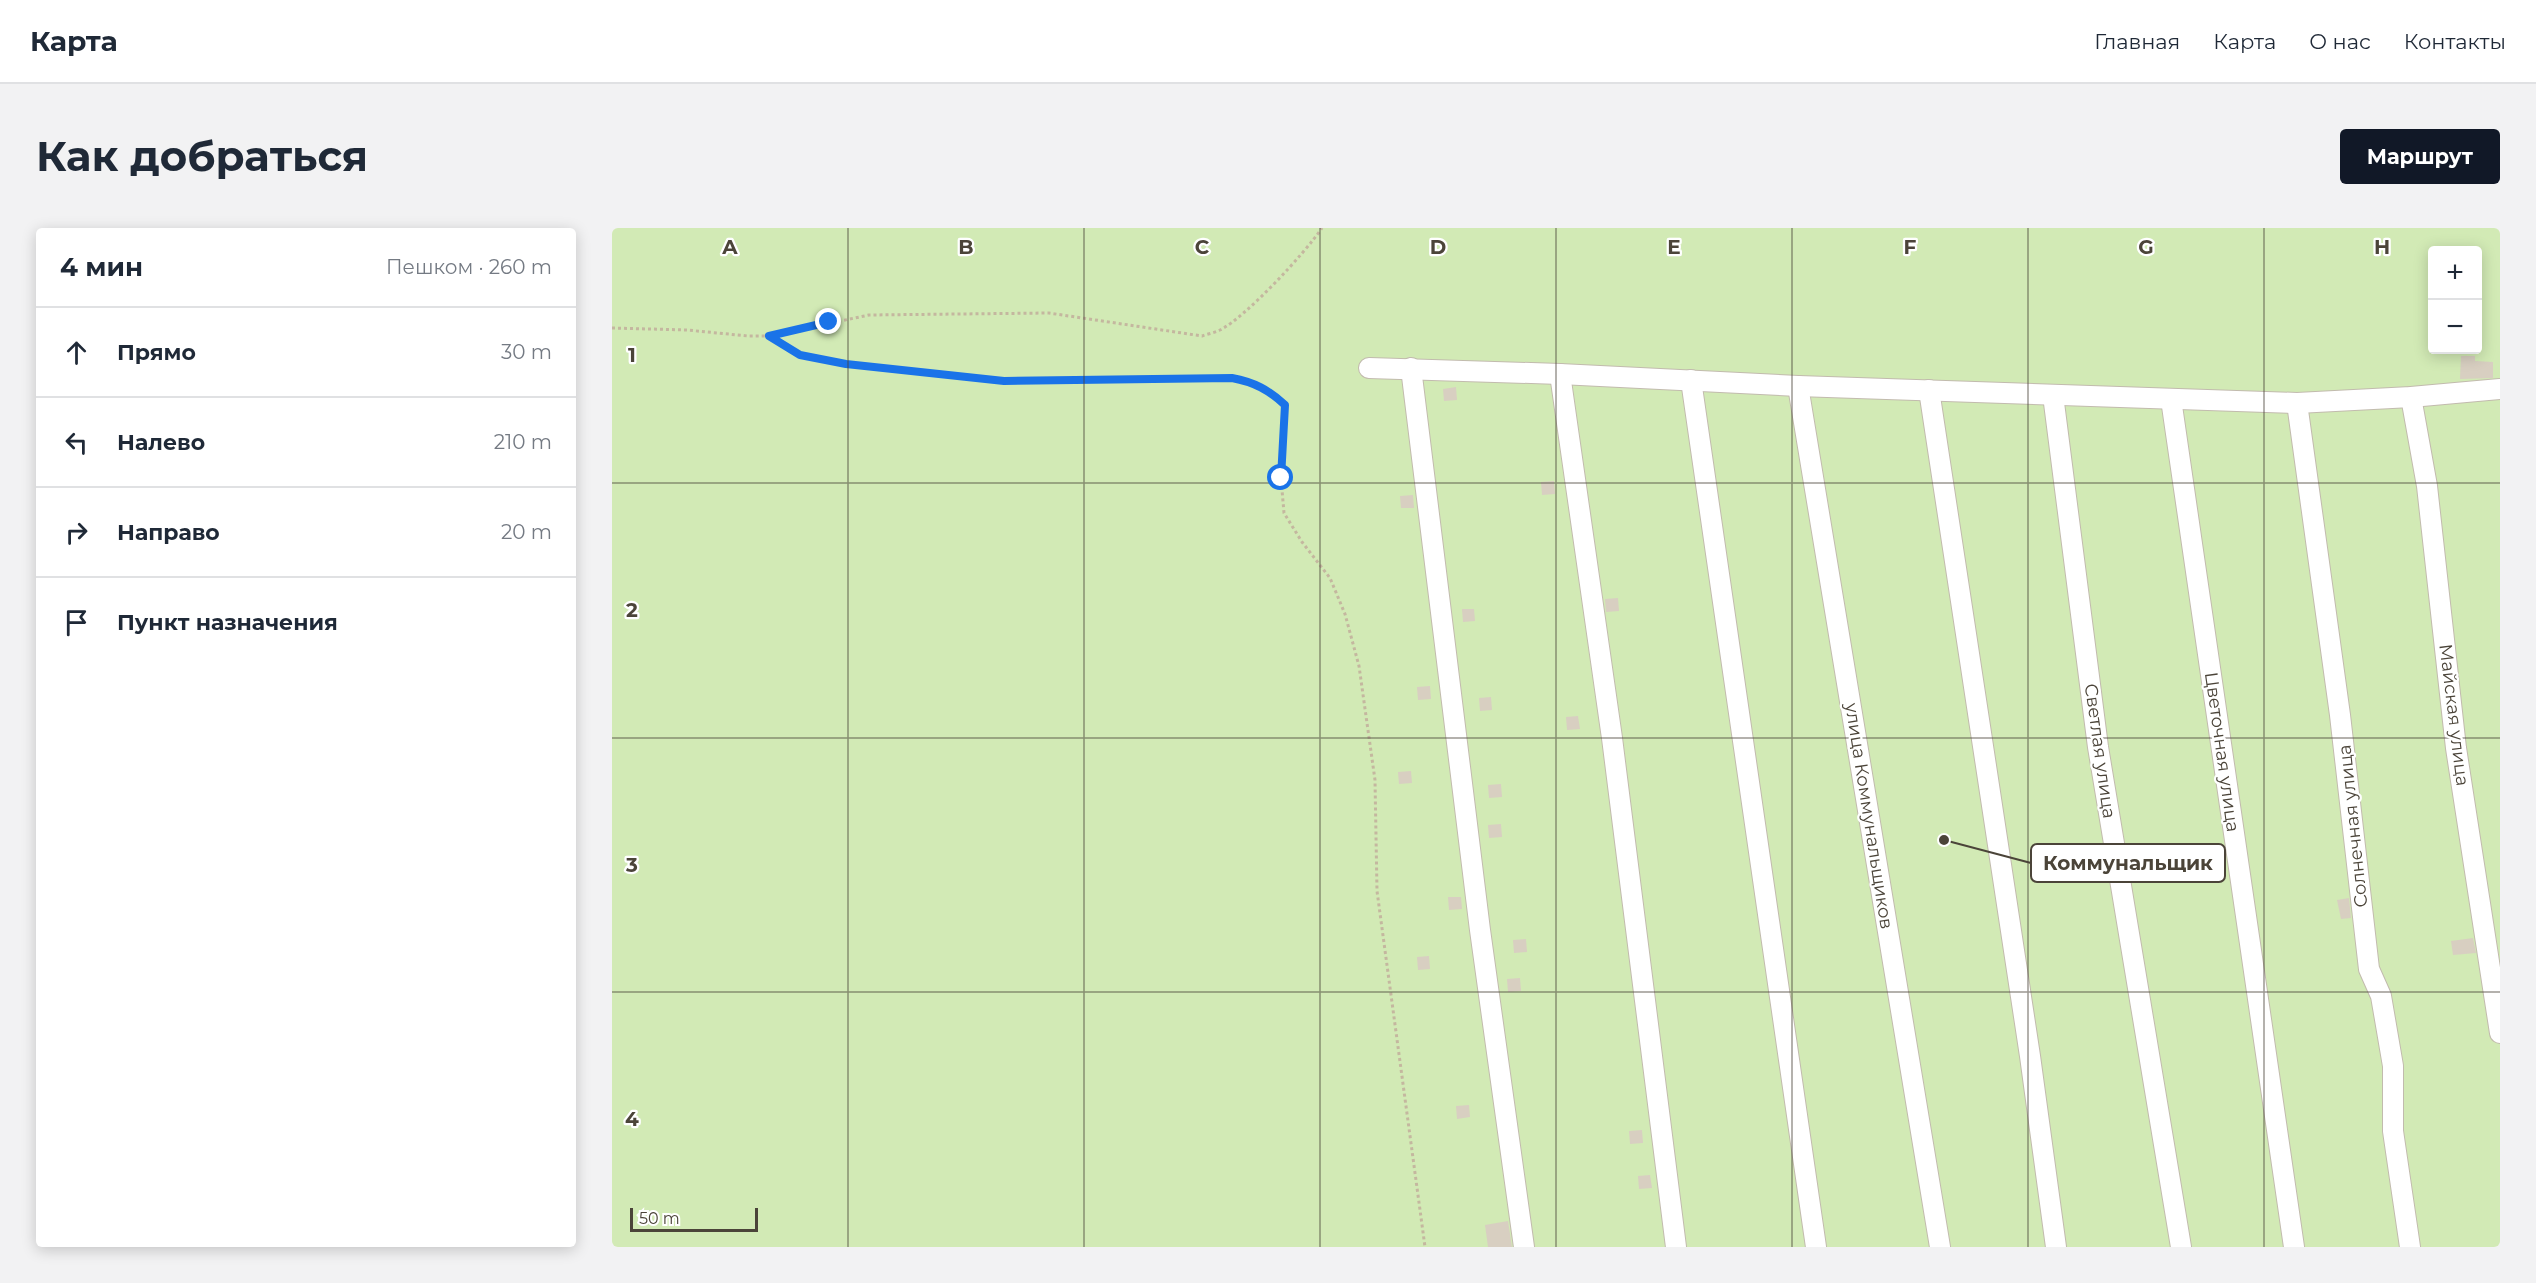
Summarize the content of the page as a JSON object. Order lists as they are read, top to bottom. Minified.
{"streets":{"street":["Майская улица","Светлая улица","Цветочная улица","улица Коммунальщиков","Солнечная улица"]},"places":["Коммунальщик"],"scale_bar":"50 m","page":{"header":"Карта","nav":["Главная","Карта","О нас","Контакты"],"buttons":"Маршрут","title":"Как добраться","heading":["4 мин","Пешком · 260 m"],"map_buttons":["+","−"],"list":[["Прямо","30 m"],["Налево","210 m"],["Направо","20 m"],"Пункт назначения"],"scale":"50 m"},"grid":{"columns":["A","B","C","D","E","F","G","H"],"rows":["1","2","3","4"]}}
